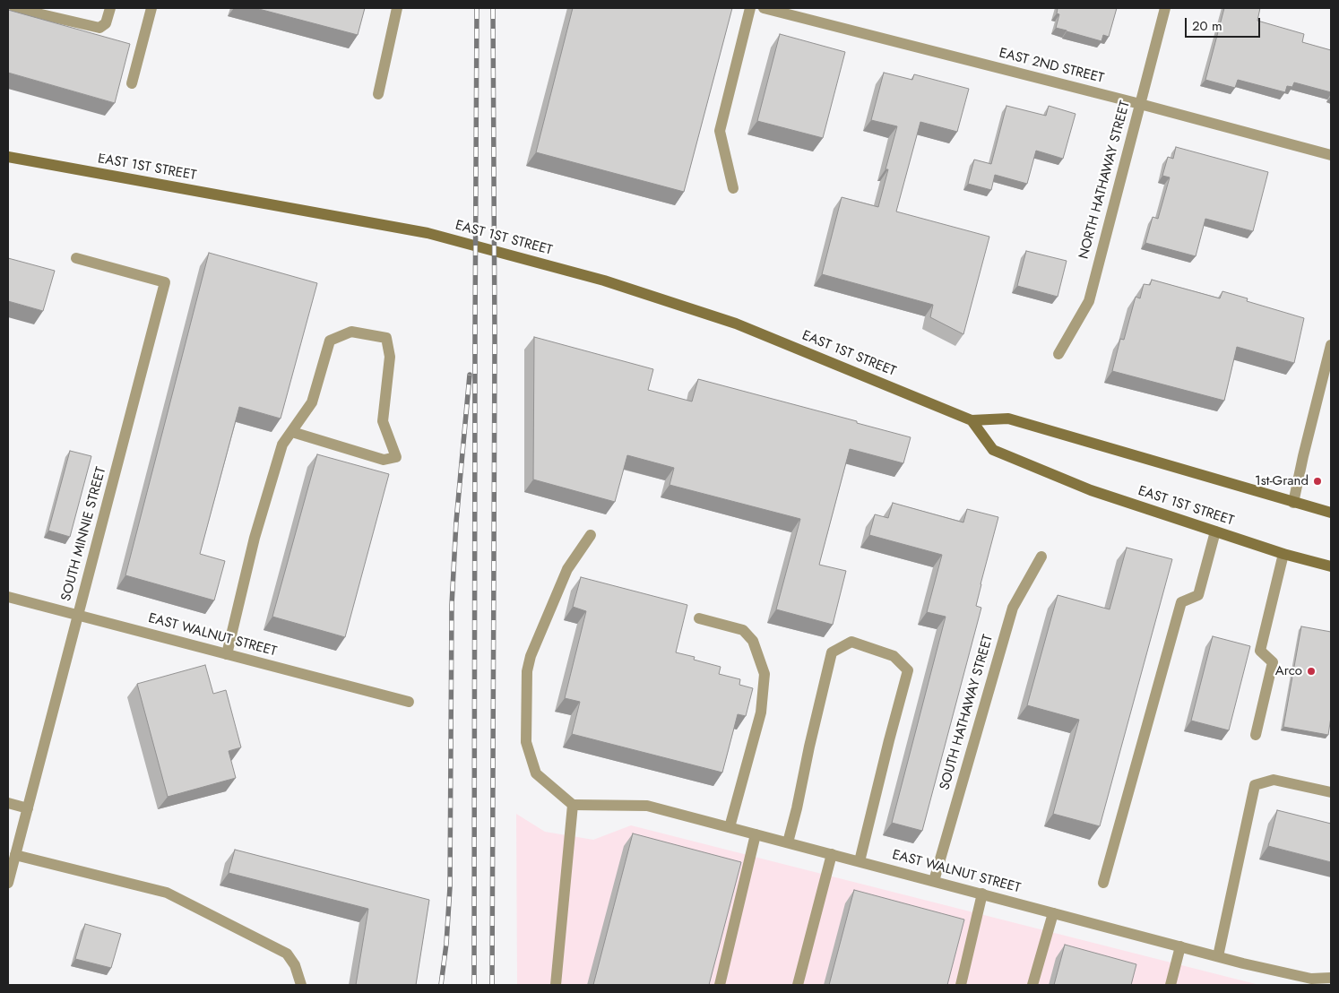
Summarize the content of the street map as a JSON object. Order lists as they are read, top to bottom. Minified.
{"streets":{"main road":["EAST 1ST STREET"],"street":["EAST 2ND STREET","NORTH HATHAWAY STREET","SOUTH MINNIE STREET","EAST WALNUT STREET","SOUTH HATHAWAY STREET"]},"crossings":[["EAST 2ND STREET","NORTH HATHAWAY STREET"],["SOUTH MINNIE STREET","EAST WALNUT STREET"],["EAST WALNUT STREET","SOUTH HATHAWAY STREET"]],"places":["1st-Grand","Arco"],"scale_bar":"20 m"}
